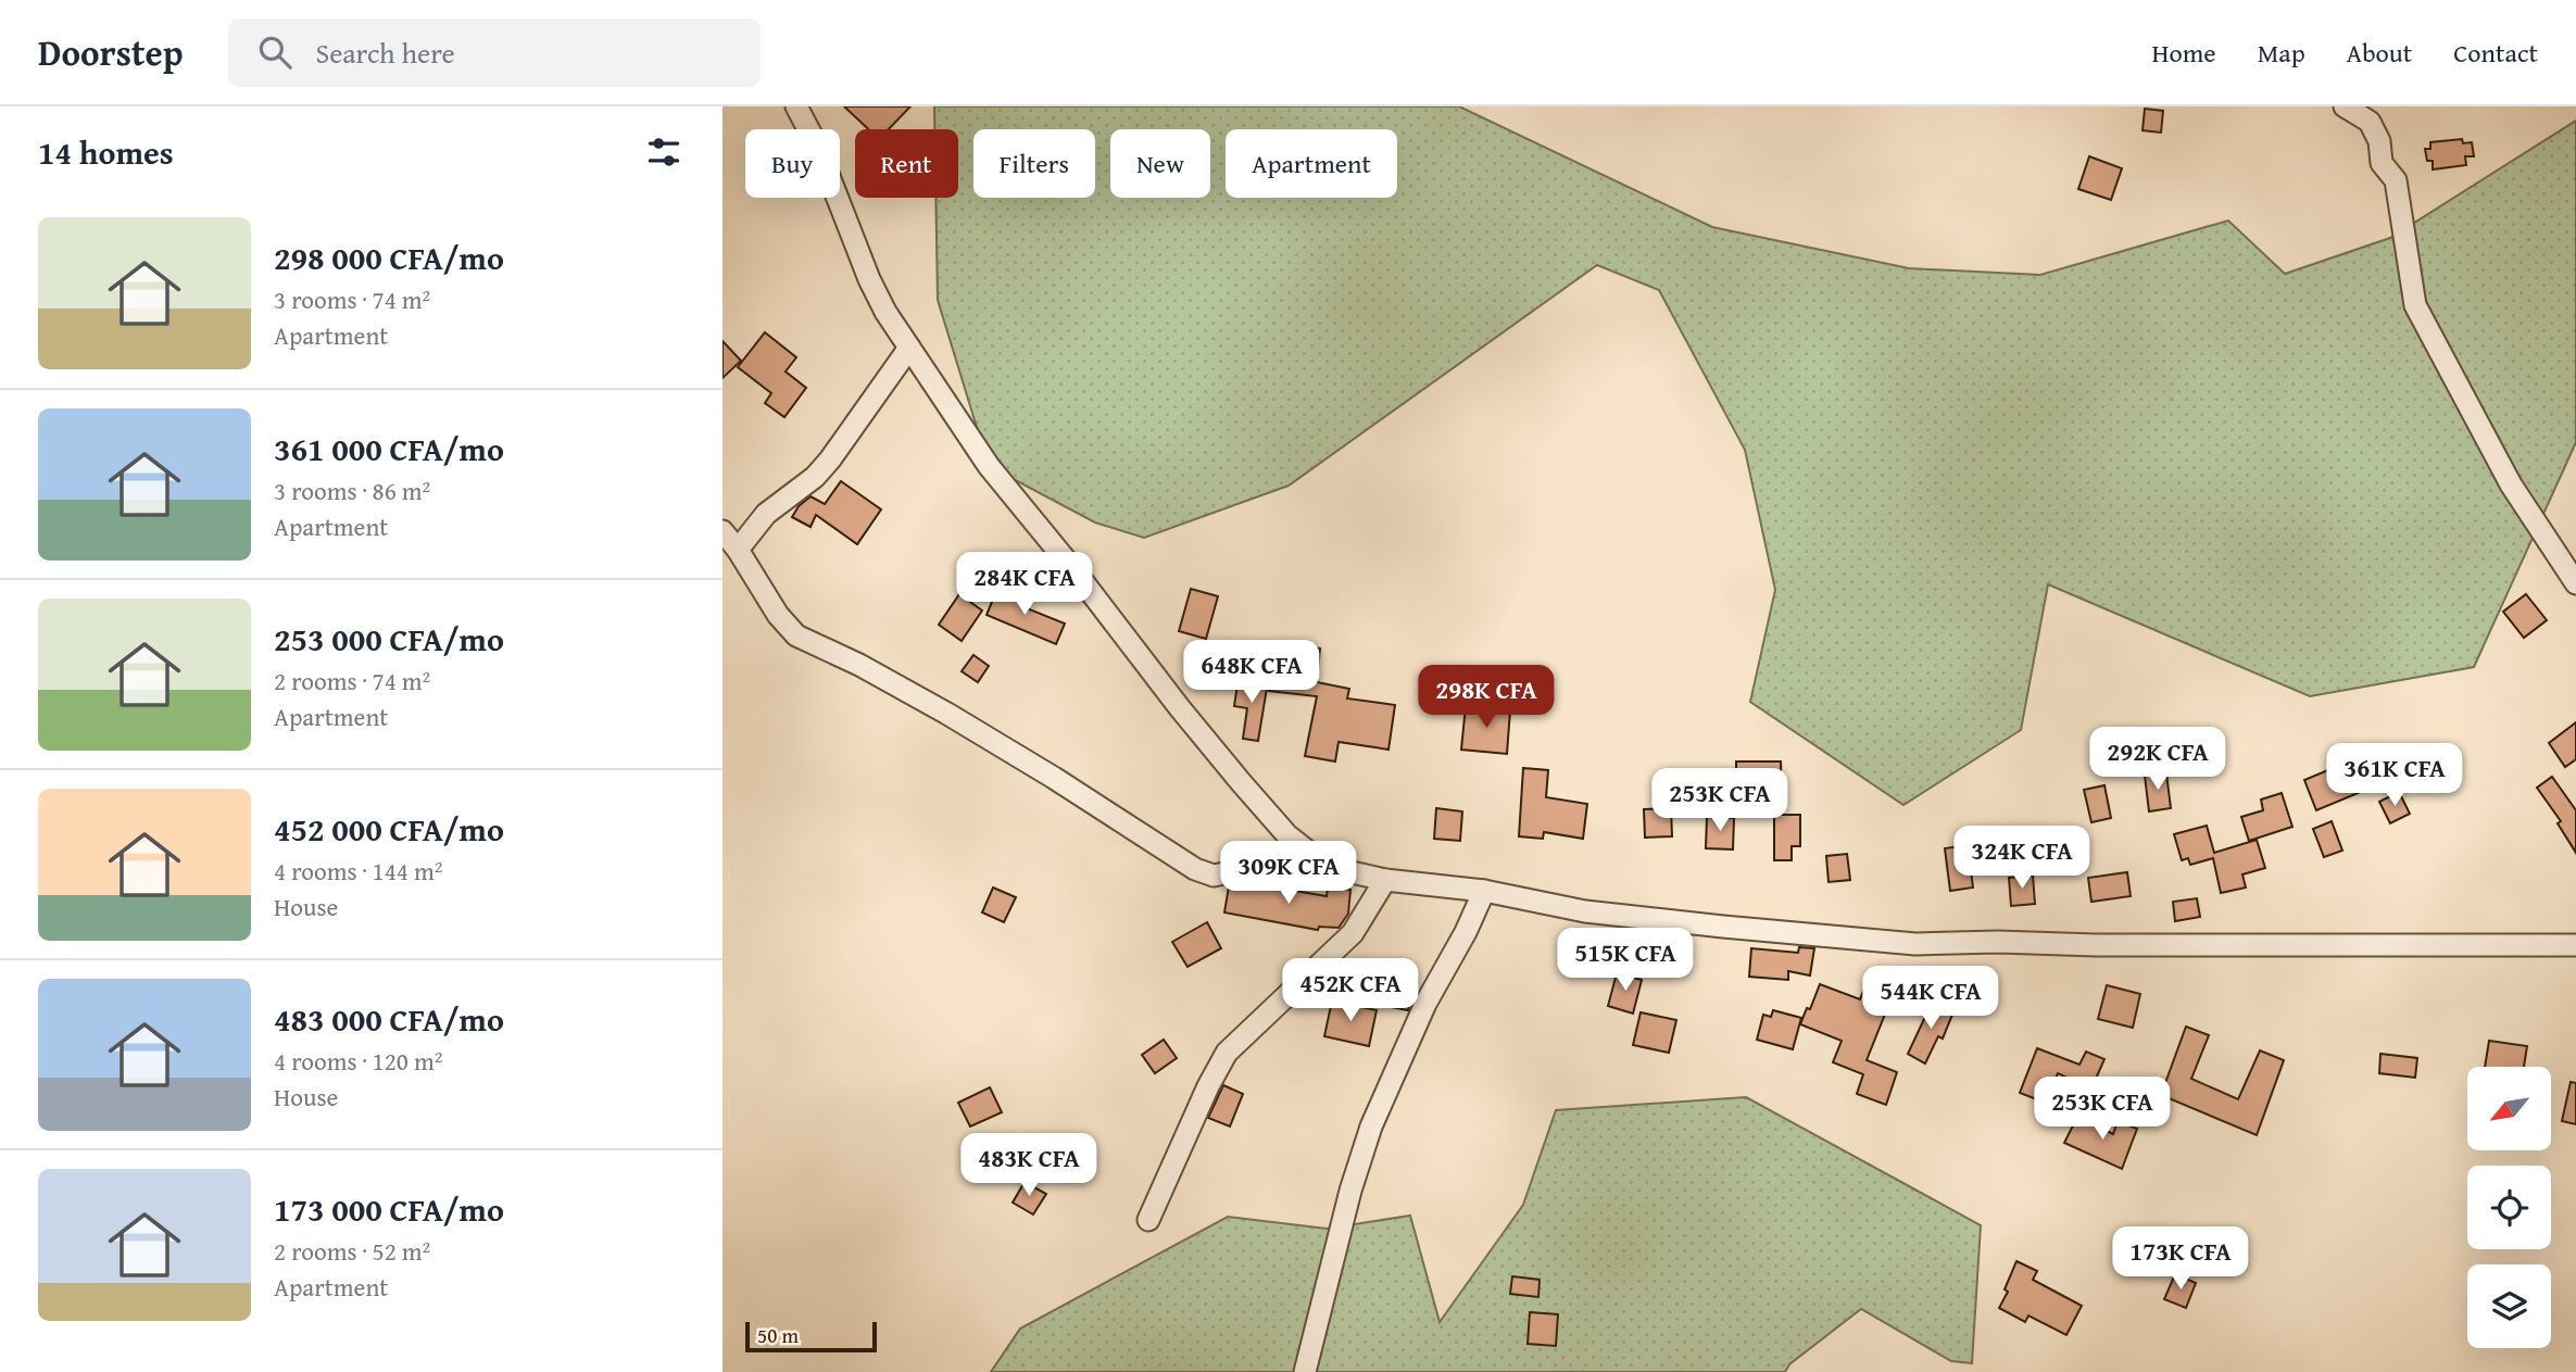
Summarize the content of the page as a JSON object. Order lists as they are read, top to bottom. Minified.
{"scale_bar":"50 m","north":"bottom left","page":{"header":"Doorstep","search":"Search here","nav":["Home","Map","About","Contact"],"heading":"14 homes","chip":["Buy","Rent","Filters","New","Apartment"],"list":[{"name":"298 000 CFA/mo","note":"3 rooms · 74 m² · Apartment"},{"name":"361 000 CFA/mo","note":"3 rooms · 86 m² · Apartment"},{"name":"253 000 CFA/mo","note":"2 rooms · 74 m² · Apartment"},{"name":"452 000 CFA/mo","note":"4 rooms · 144 m² · House"},{"name":"483 000 CFA/mo","note":"4 rooms · 120 m² · House"},{"name":"173 000 CFA/mo","note":"2 rooms · 52 m² · Apartment"}],"price":["284K CFA","648K CFA","298K CFA","292K CFA","361K CFA","253K CFA","324K CFA","309K CFA","515K CFA","452K CFA","544K CFA","253K CFA","483K CFA","173K CFA"],"scale":"50 m"}}
